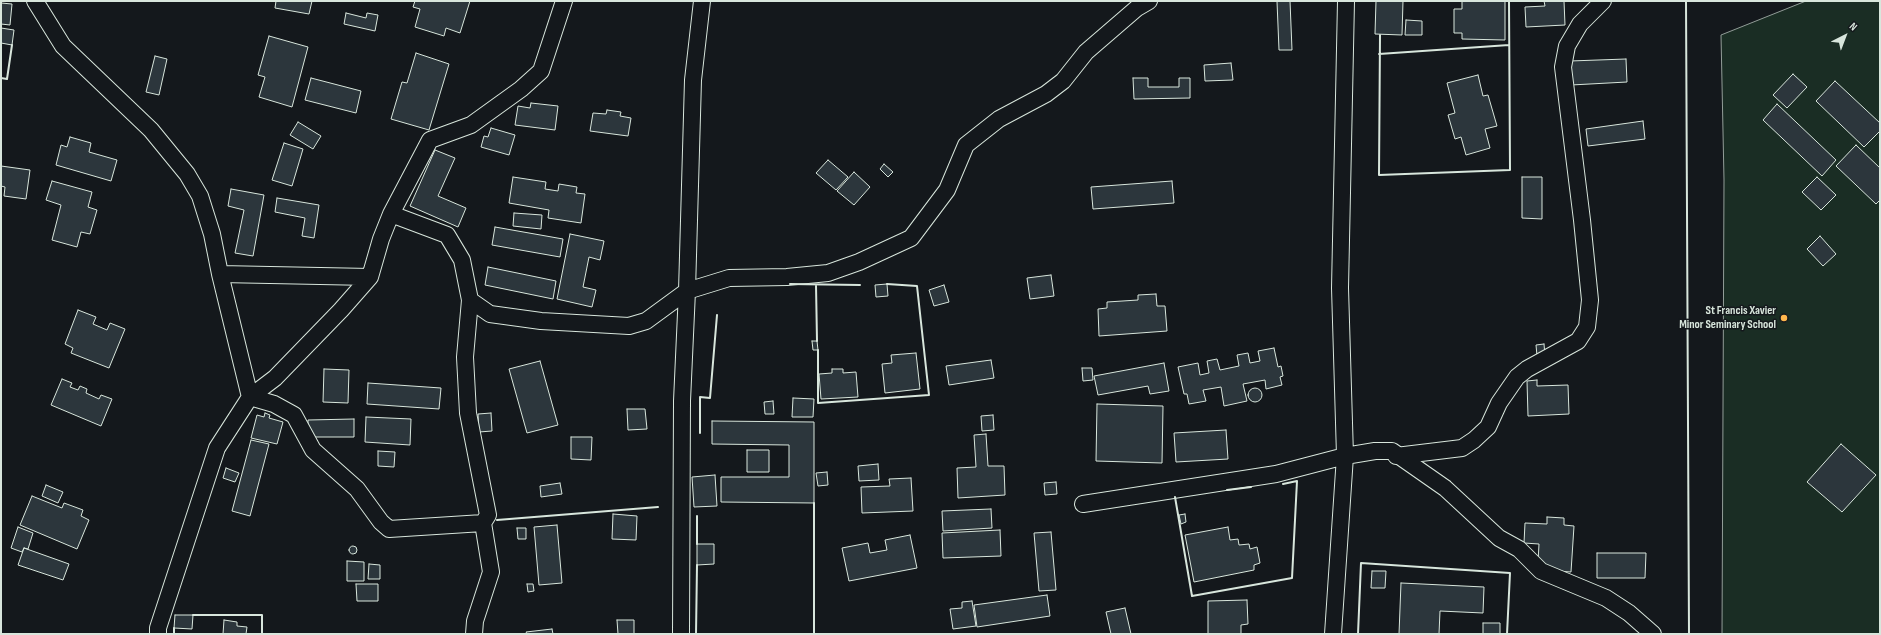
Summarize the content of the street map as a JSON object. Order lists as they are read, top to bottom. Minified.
{"places":["St Francis Xavier Minor Seminary School"],"north":"top right"}
